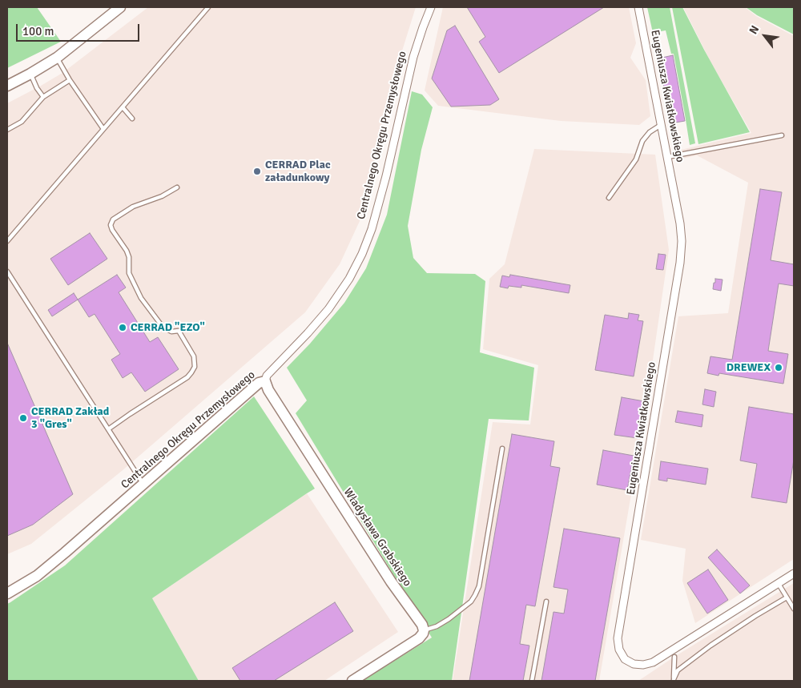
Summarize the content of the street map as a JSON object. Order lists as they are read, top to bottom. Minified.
{"streets":{"street":["Eugeniusza Kwiatkowskiego","Centralnego Okręgu Przemysłowego","Władysława Grabskiego"]},"crossings":[["Centralnego Okręgu Przemysłowego","Władysława Grabskiego"]],"places":["CERRAD Plac załadunkowy","CERRAD \"EZO\"","DREWEX","CERRAD Zakład 3 \"Gres\""],"scale_bar":"100 m","north":"top left"}
